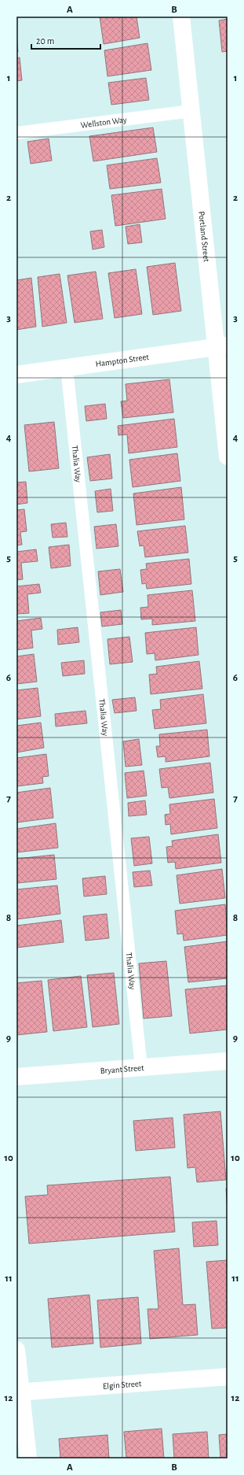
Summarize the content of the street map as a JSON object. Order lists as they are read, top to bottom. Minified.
{"streets":{"street":["Portland Street","Hampton Street","Bryant Street","Elgin Street"],"lane":["Wellston Way","Thalia Way"]},"crossings":[["Wellston Way","Portland Street"],["Portland Street","Hampton Street"],["Hampton Street","Thalia Way"],["Thalia Way","Bryant Street"]],"scale_bar":"20 m","grid":{"columns":["A","B"],"rows":["1","2","3","4","5","6","7","8","9","10","11","12"]}}
